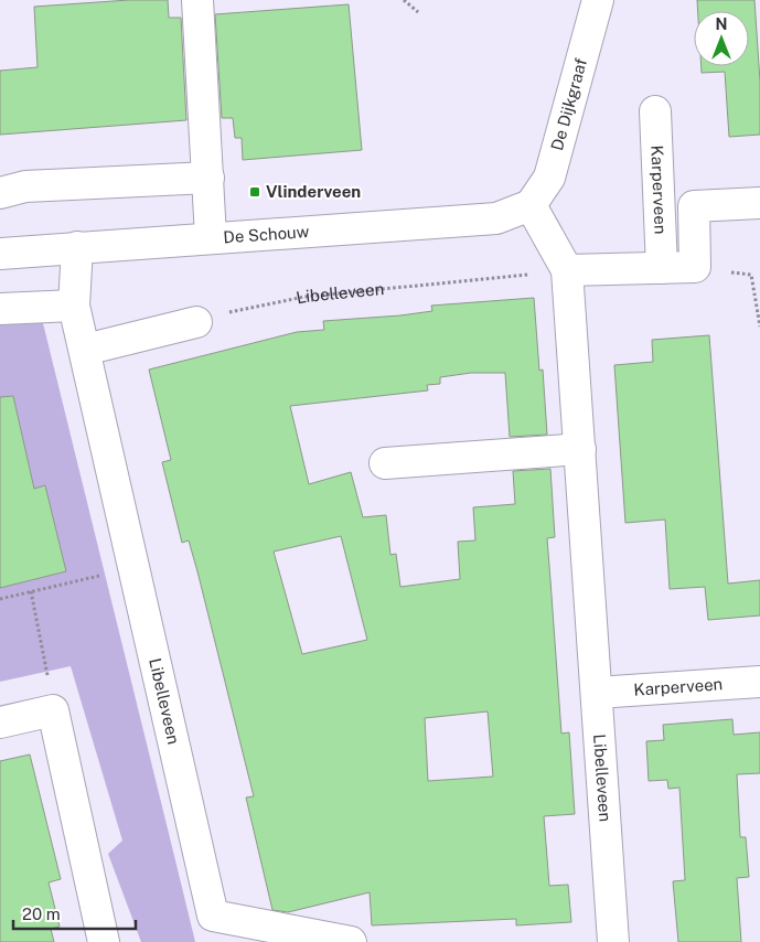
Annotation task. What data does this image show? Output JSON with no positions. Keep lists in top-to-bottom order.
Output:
{
  "streets": {
    "street": [
      "De Dijkgraaf",
      "Karperveen",
      "De Schouw",
      "Libelleveen"
    ]
  },
  "crossings": [
    ["De Dijkgraaf", "De Schouw"],
    ["De Dijkgraaf", "Libelleveen"],
    ["Karperveen", "Libelleveen"],
    ["De Schouw", "Libelleveen"]
  ],
  "places": {
    "transit": ["Vlinderveen"]
  },
  "scale_bar": "20 m",
  "north": "top"
}
